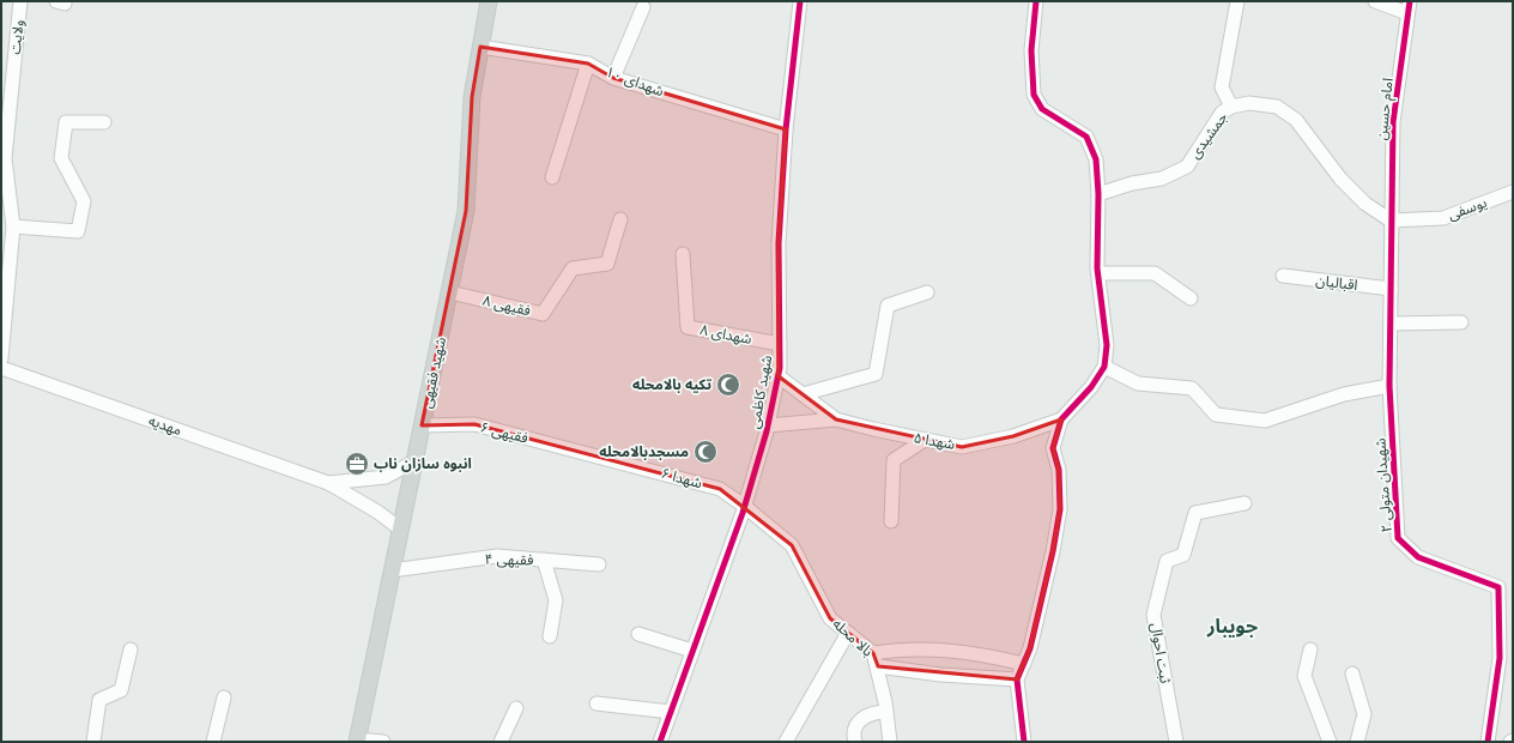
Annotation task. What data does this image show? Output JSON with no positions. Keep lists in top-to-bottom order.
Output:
{
  "streets": {
    "main road": ["شهید فقیهی"],
    "street": [
      "ولایت",
      "شهدای ۱۰",
      "امام حسین",
      "جمشیدی",
      "یوسفی",
      "اقبالیان",
      "فقیهی ۸",
      "شهدای ۸",
      "شهید کاظمی",
      "مهدیه",
      "فقیهی ۶",
      "شهدا ۵",
      "شهدا ۶",
      "شهیدان متولی ۲",
      "فقیهی ۴",
      "بالا محله",
      "ثبت احوال"
    ]
  },
  "crossings": [
    ["شهدای ۱۰", "شهید فقیهی"],
    ["شهدای ۱۰", "شهید کاظمی"],
    ["امام حسین", "جمشیدی"],
    ["امام حسین", "یوسفی"],
    ["امام حسین", "شهیدان متولی ۲"],
    ["جمشیدی", "یوسفی"],
    ["جمشیدی", "شهیدان متولی ۲"],
    ["یوسفی", "شهیدان متولی ۲"],
    ["اقبالیان", "شهیدان متولی ۲"],
    ["فقیهی ۸", "شهید فقیهی"],
    ["شهدای ۸", "شهید کاظمی"],
    ["شهید فقیهی", "فقیهی ۶"],
    ["شهید فقیهی", "فقیهی ۴"],
    ["شهید کاظمی", "شهدا ۵"],
    ["شهید کاظمی", "شهدا ۶"],
    ["شهید کاظمی", "بالا محله"],
    ["فقیهی ۶", "شهدا ۶"],
    ["شهدا ۶", "بالا محله"]
  ],
  "districts": ["جویبار"],
  "places": {
    "mosque": ["تکیه بالامحله", "مسجدبالامحله"],
    "office": ["انبوه سازان ناب"]
  }
}
